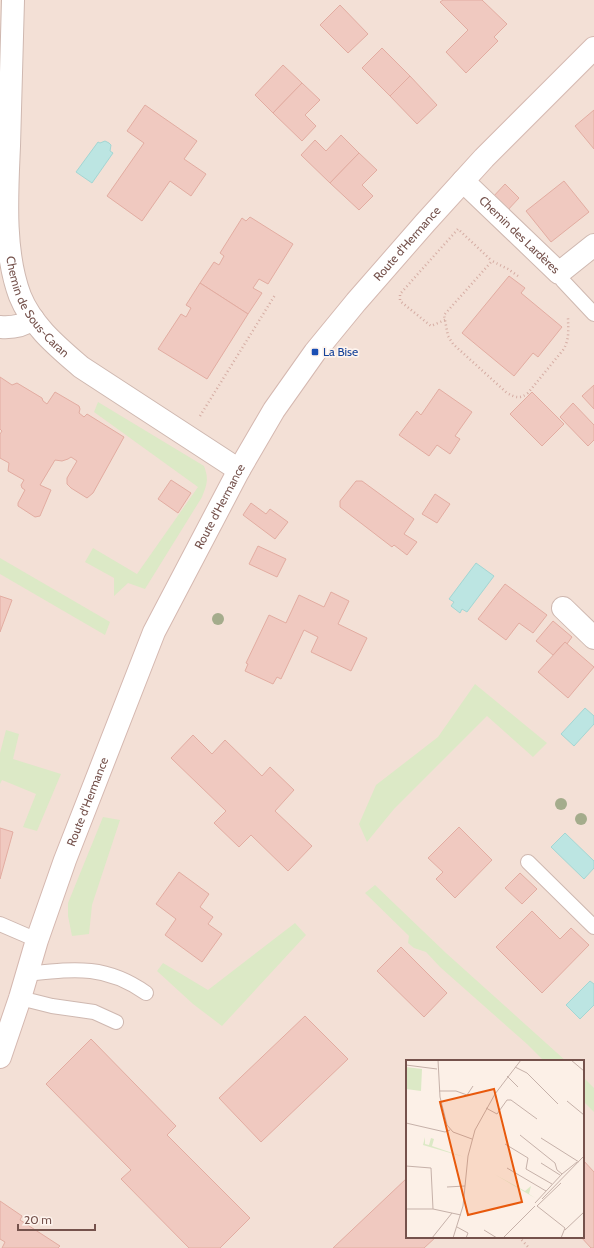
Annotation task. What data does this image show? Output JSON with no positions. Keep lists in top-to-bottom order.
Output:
{
  "streets": {
    "main road": ["Chemin des Lardères", "Route d'Hermance", "Chemin de Sous-Caran"]
  },
  "crossings": [
    ["Chemin des Lardères", "Route d'Hermance"],
    ["Route d'Hermance", "Chemin de Sous-Caran"]
  ],
  "places": {
    "transit": ["La Bise"]
  },
  "scale_bar": "20 m"
}
